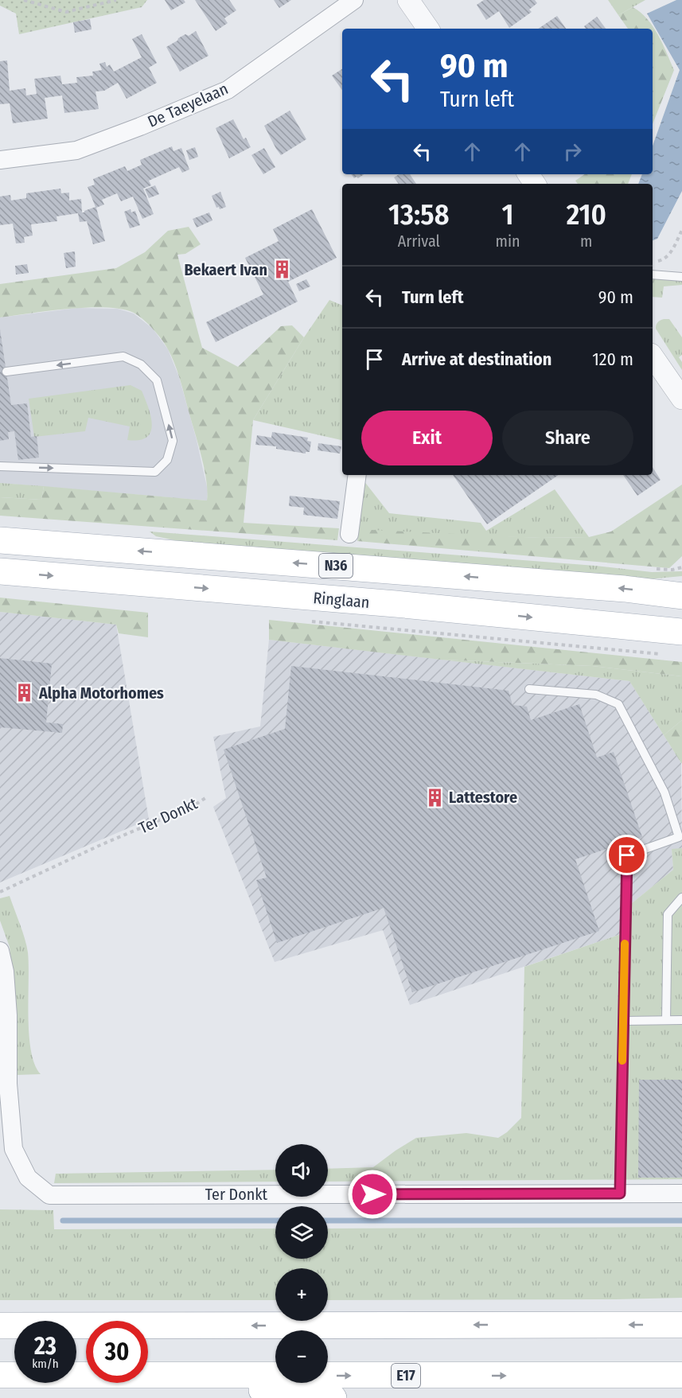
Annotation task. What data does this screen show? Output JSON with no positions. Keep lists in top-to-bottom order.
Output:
{
  "streets": {
    "main road": ["N36", "Ringlaan", "E17"],
    "street": ["De Taeyelaan", "Ter Donkt"]
  },
  "places": {
    "building": ["Bekaert Ivan", "Alpha Motorhomes", "Lattestore"]
  },
  "page": {
    "turn": ["90 m", "Turn left"],
    "eta": [
      "13:58",
      "Arrival",
      "1",
      "min",
      "210",
      "m"
    ],
    "list": [
      {
        "name": "Turn left",
        "value": "90 m"
      },
      {
        "name": "Arrive at destination",
        "value": "120 m"
      }
    ],
    "buttons": ["Exit", "Share"],
    "map_buttons": ["+", "−"],
    "speed": "23 km/h",
    "limit": "30"
  }
}
